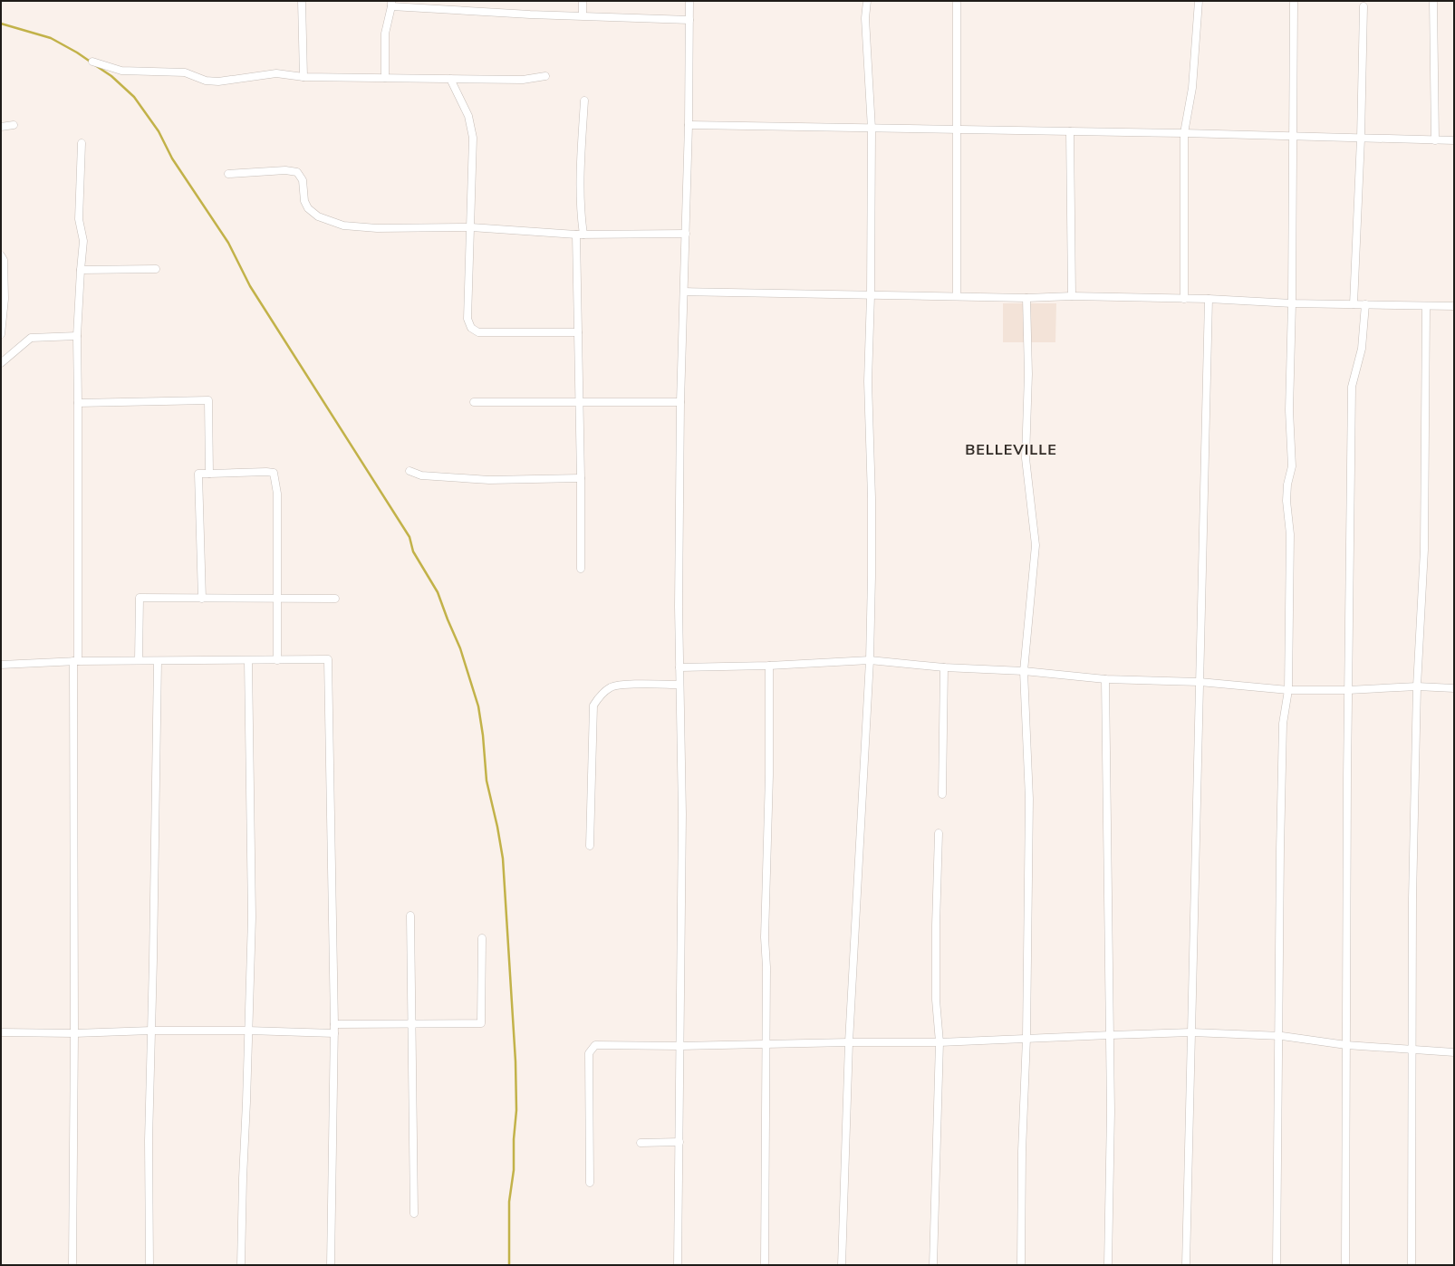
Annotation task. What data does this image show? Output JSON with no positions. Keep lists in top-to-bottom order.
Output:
{
  "districts": ["BELLEVILLE"]
}
